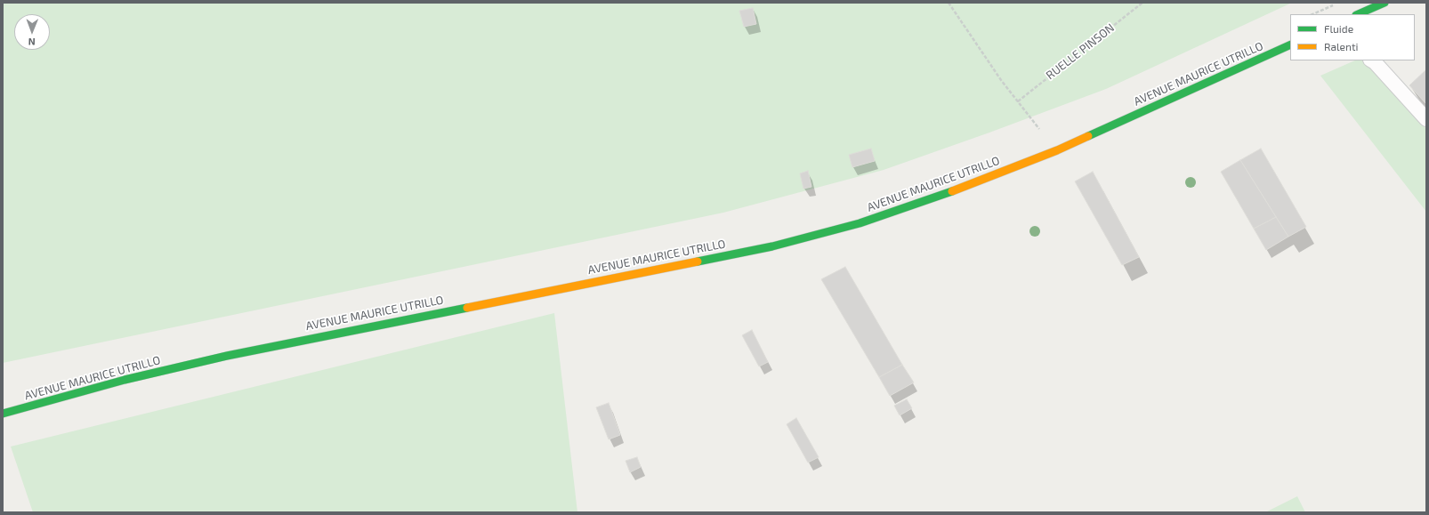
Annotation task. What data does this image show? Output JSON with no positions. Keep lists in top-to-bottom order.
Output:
{
  "streets": {
    "main road": ["AVENUE MAURICE UTRILLO"],
    "path": ["RUELLE PINSON"]
  },
  "legend": ["Fluide", "Ralenti"],
  "north": "bottom"
}
